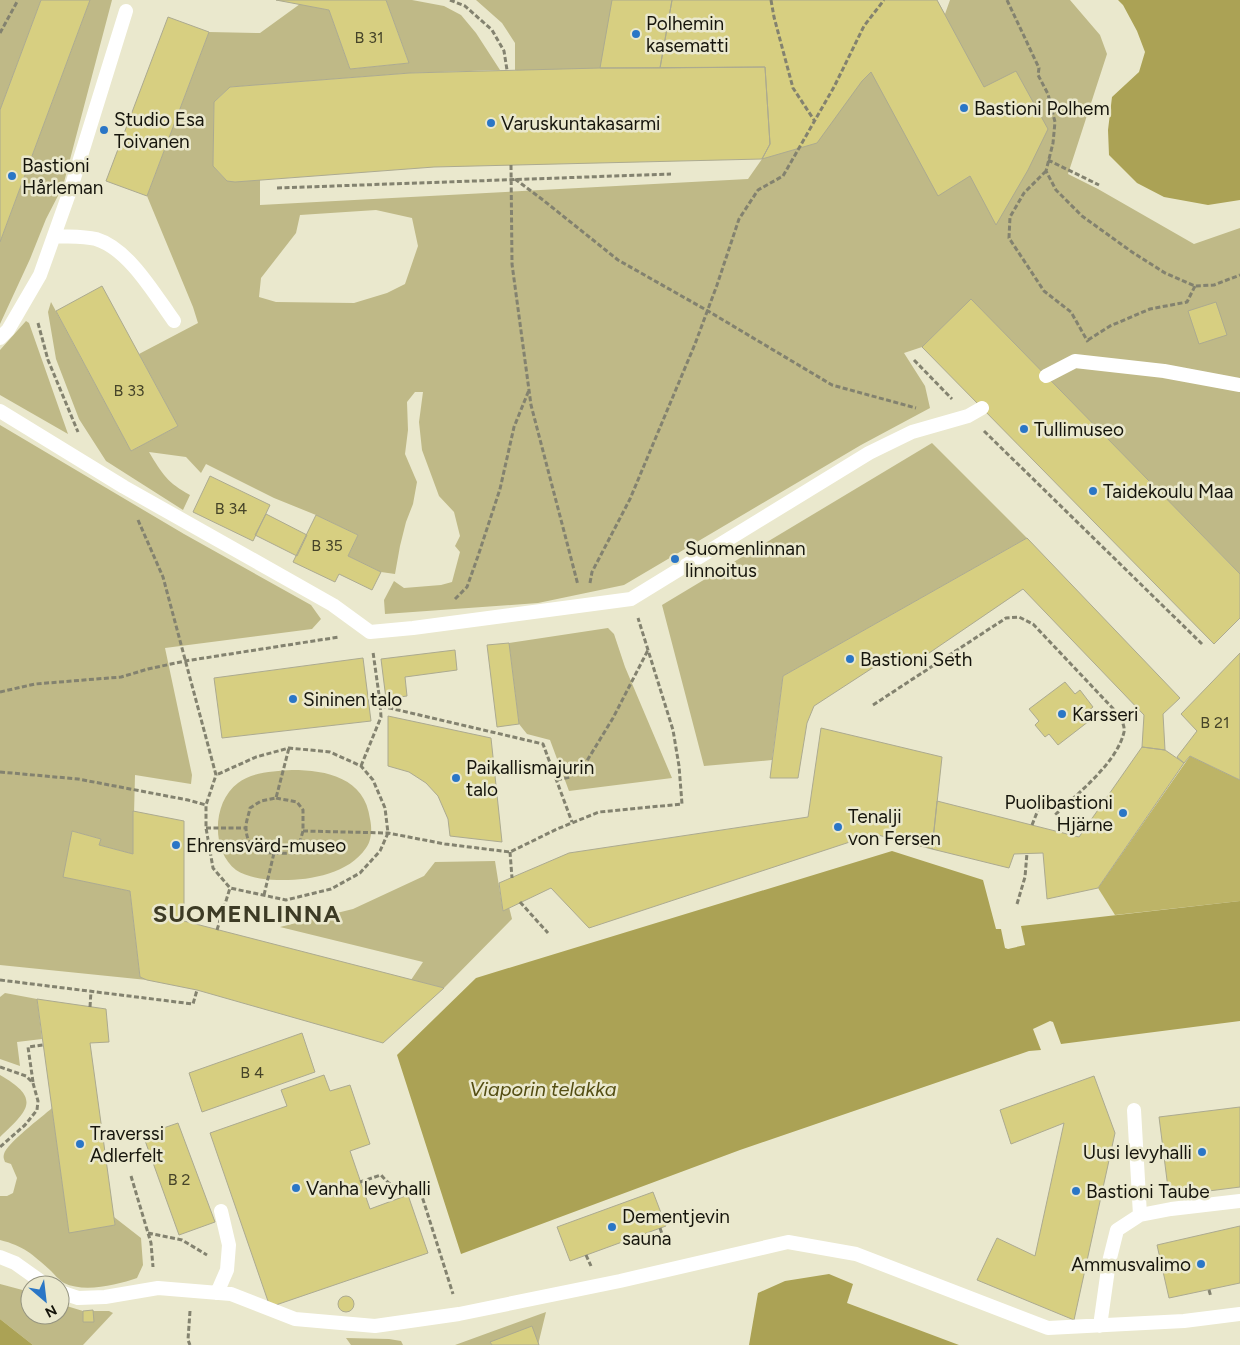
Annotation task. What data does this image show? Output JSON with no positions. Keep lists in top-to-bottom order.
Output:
{
  "districts": ["SUOMENLINNA"],
  "water": ["Viaporin telakka"],
  "places": [
    "Polhemin kasematti",
    "Bastioni Polhem",
    "Varuskuntakasarmi",
    "Studio Esa Toivanen",
    "Bastioni Hårleman",
    "Tullimuseo",
    "Taidekoulu Maa",
    "Suomenlinnan linnoitus",
    "Bastioni Seth",
    "Sininen talo",
    "Karsseri",
    "Paikallismajurin talo",
    "Puolibastioni Hjärne",
    "Tenalji von Fersen",
    "Ehrensvärd-museo",
    "Traverssi Adlerfelt",
    "Uusi levyhalli",
    "Vanha levyhalli",
    "Bastioni Taube",
    "Dementjevin sauna",
    "Ammusvalimo"
  ],
  "house_numbers": [
    "B 31",
    "B 33",
    "B 34",
    "B 35",
    "B 21",
    "B 4",
    "B 2"
  ],
  "north": "bottom right"
}
